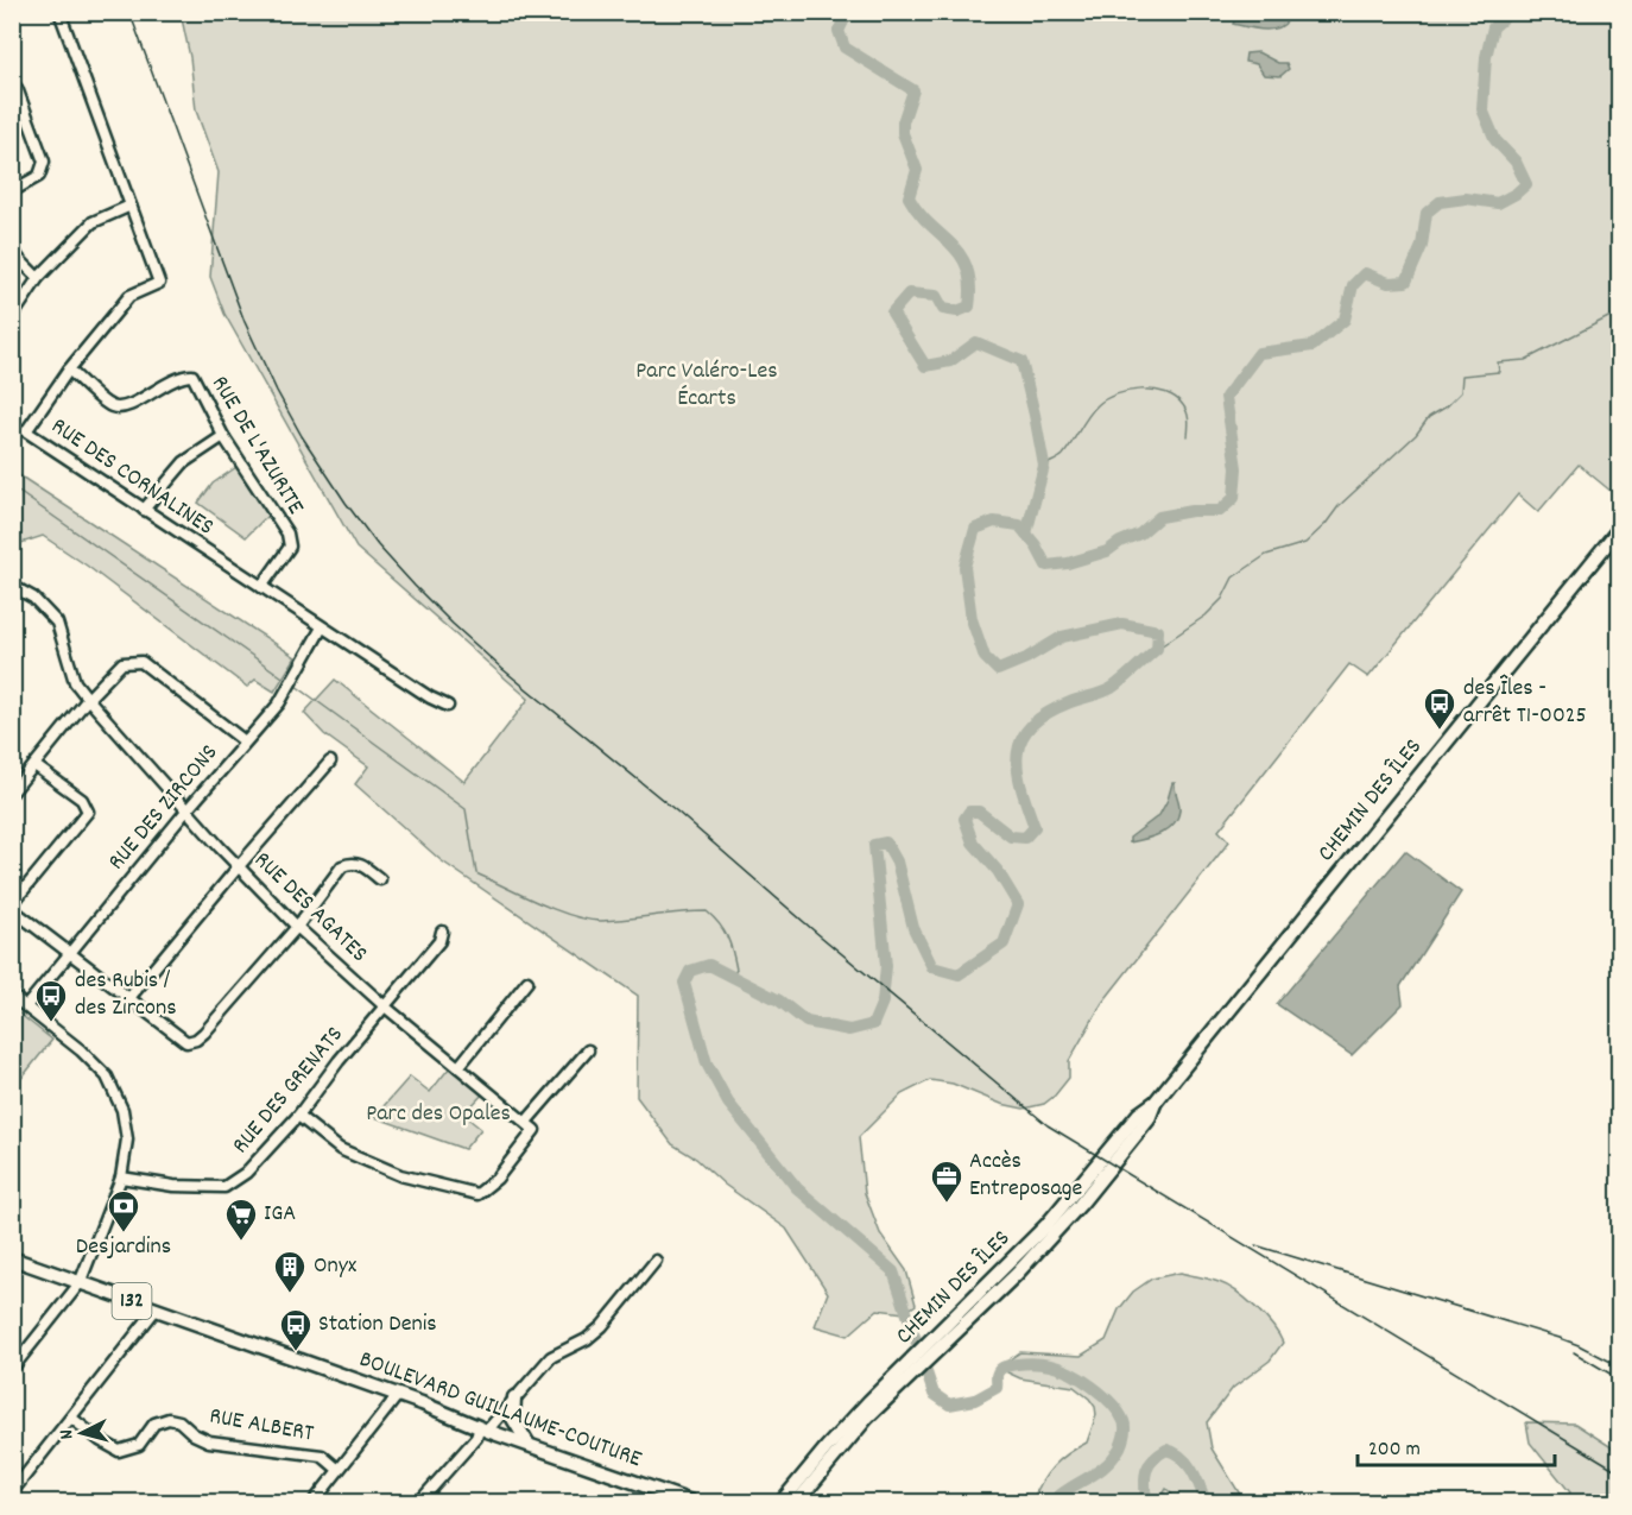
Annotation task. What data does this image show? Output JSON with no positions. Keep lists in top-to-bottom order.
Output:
{
  "streets": {
    "main road": ["CHEMIN DES ÎLES", "132", "BOULEVARD GUILLAUME-COUTURE"],
    "street": [
      "RUE DE L'AZURITE",
      "RUE DES CORNALINES",
      "RUE DES ZIRCONS",
      "RUE DES AGATES",
      "RUE DES GRENATS",
      "RUE ALBERT"
    ]
  },
  "crossings": [
    ["RUE DE L'AZURITE", "RUE DES CORNALINES"],
    ["RUE DES CORNALINES", "RUE DES ZIRCONS"],
    ["RUE DES ZIRCONS", "RUE DES AGATES"],
    ["RUE DES AGATES", "RUE DES GRENATS"]
  ],
  "parks": ["Parc Valéro-Les Écarts", "Parc des Opales"],
  "places": {
    "bus stop": ["des Îles - arrêt T1-0025", "des Rubis / des Zircons", "Station Denis"],
    "office": ["Accès Entreposage"],
    "bank": ["Desjardins"],
    "supermarket": ["IGA"],
    "building": ["Onyx"]
  },
  "scale_bar": "200 m",
  "north": "left"
}
